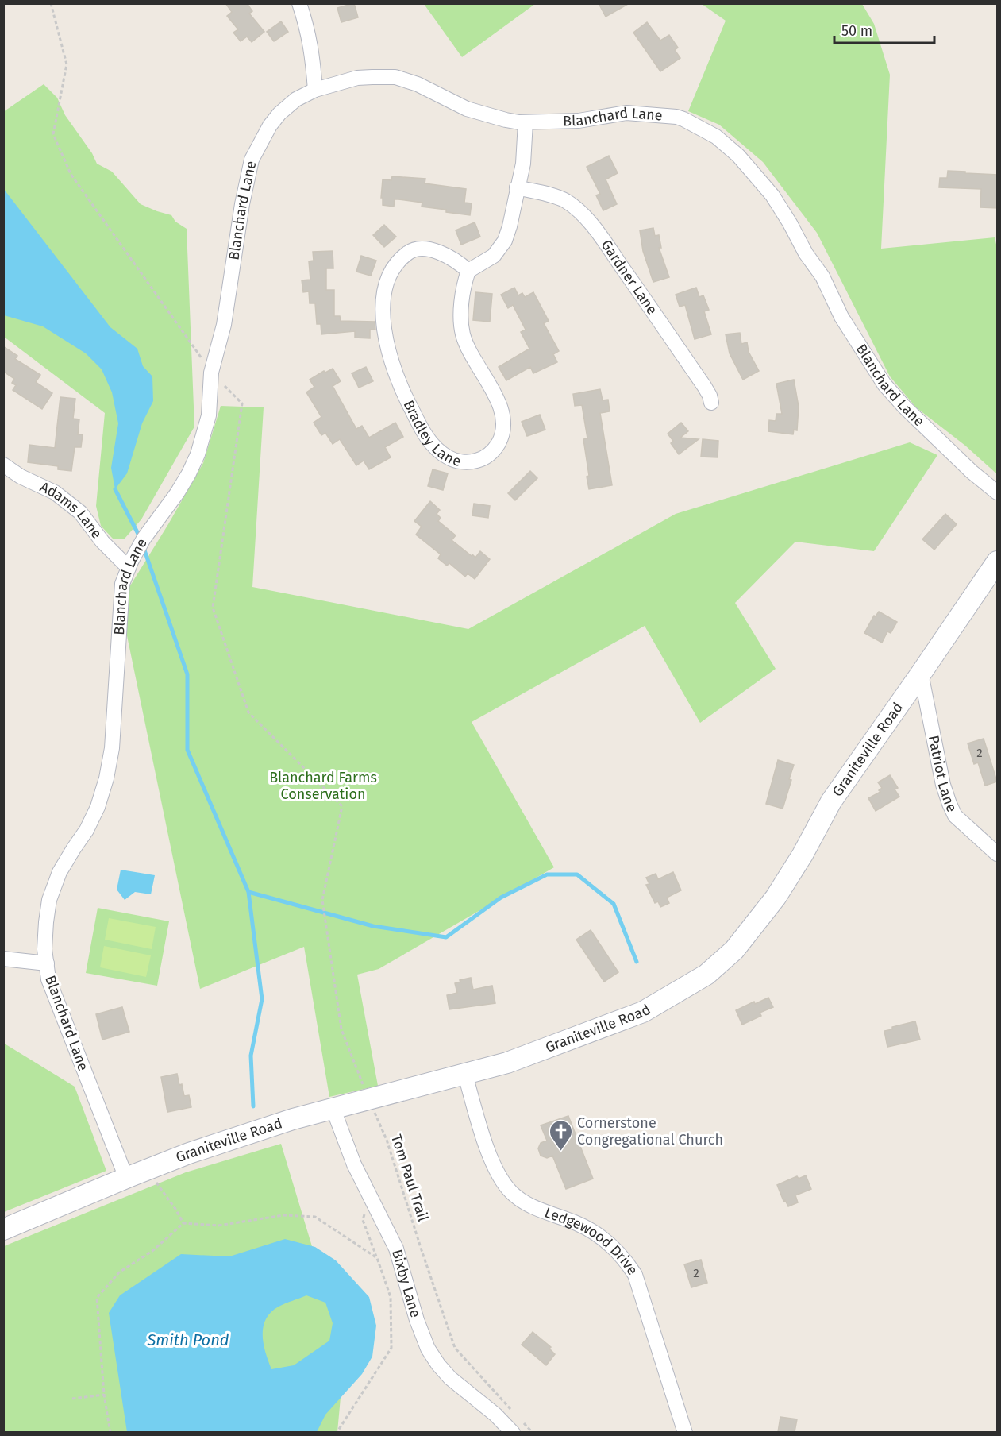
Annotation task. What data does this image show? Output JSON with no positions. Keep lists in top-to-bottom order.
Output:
{
  "streets": {
    "main road": ["Graniteville Road"],
    "street": [
      "Blanchard Lane",
      "Gardner Lane",
      "Bradley Lane",
      "Adams Lane",
      "Patriot Lane",
      "Ledgewood Drive",
      "Bixby Lane"
    ],
    "path": ["Tom Paul Trail"]
  },
  "crossings": [
    ["Blanchard Lane", "Adams Lane"],
    ["Blanchard Lane", "Graniteville Road"],
    ["Graniteville Road", "Patriot Lane"],
    ["Graniteville Road", "Tom Paul Trail"],
    ["Graniteville Road", "Ledgewood Drive"],
    ["Graniteville Road", "Bixby Lane"]
  ],
  "water": ["Smith Pond"],
  "parks": ["Blanchard Farms Conservation"],
  "places": {
    "church": ["Cornerstone Congregational Church"]
  },
  "house_numbers": ["2", "2"],
  "scale_bar": "50 m"
}
